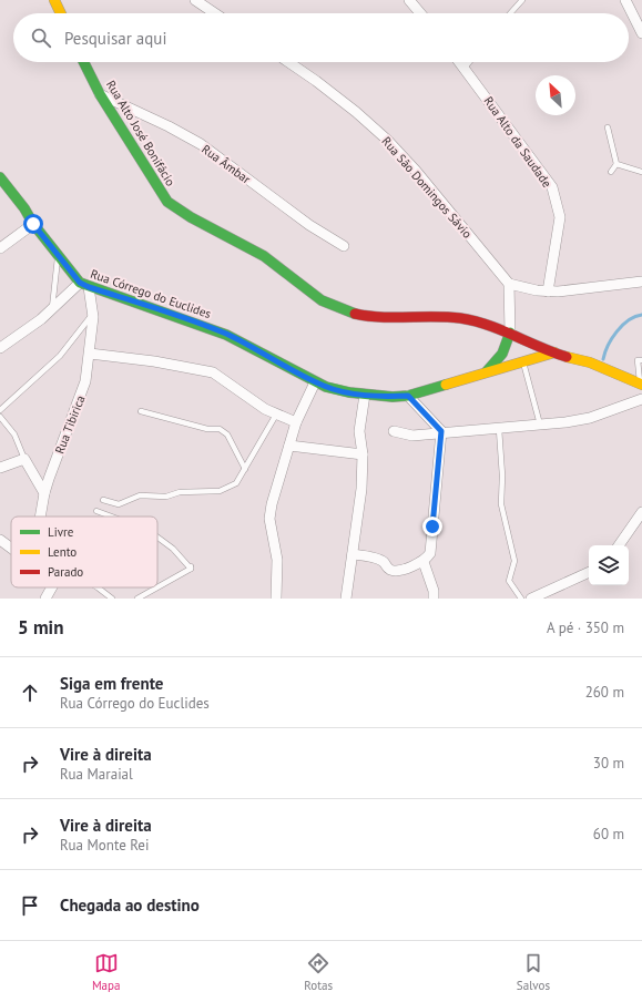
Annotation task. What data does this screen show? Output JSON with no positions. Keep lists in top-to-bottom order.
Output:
{
  "streets": {
    "main road": ["Rua Alto José Bonifácio", "Rua Córrego do Euclides"],
    "street": [
      "Rua Alto da Saudade",
      "Rua Âmbar",
      "Rua São Domingos Sávio",
      "Rua Tibirica"
    ]
  },
  "crossings": [
    ["Rua Alto José Bonifácio", "Rua Âmbar"],
    ["Rua Alto José Bonifácio", "Rua Córrego do Euclides"],
    ["Rua Córrego do Euclides", "Rua Tibirica"]
  ],
  "legend": ["Livre", "Lento", "Parado"],
  "north": "top left",
  "page": {
    "search": "Pesquisar aqui",
    "heading": ["5 min", "A pé · 350 m"],
    "list": [
      ["Siga em frente", "Rua Córrego do Euclides", "260 m"],
      ["Vire à direita", "Rua Maraial", "30 m"],
      ["Vire à direita", "Rua Monte Rei", "60 m"],
      "Chegada ao destino"
    ],
    "nav": ["Mapa", "Rotas", "Salvos"]
  }
}
